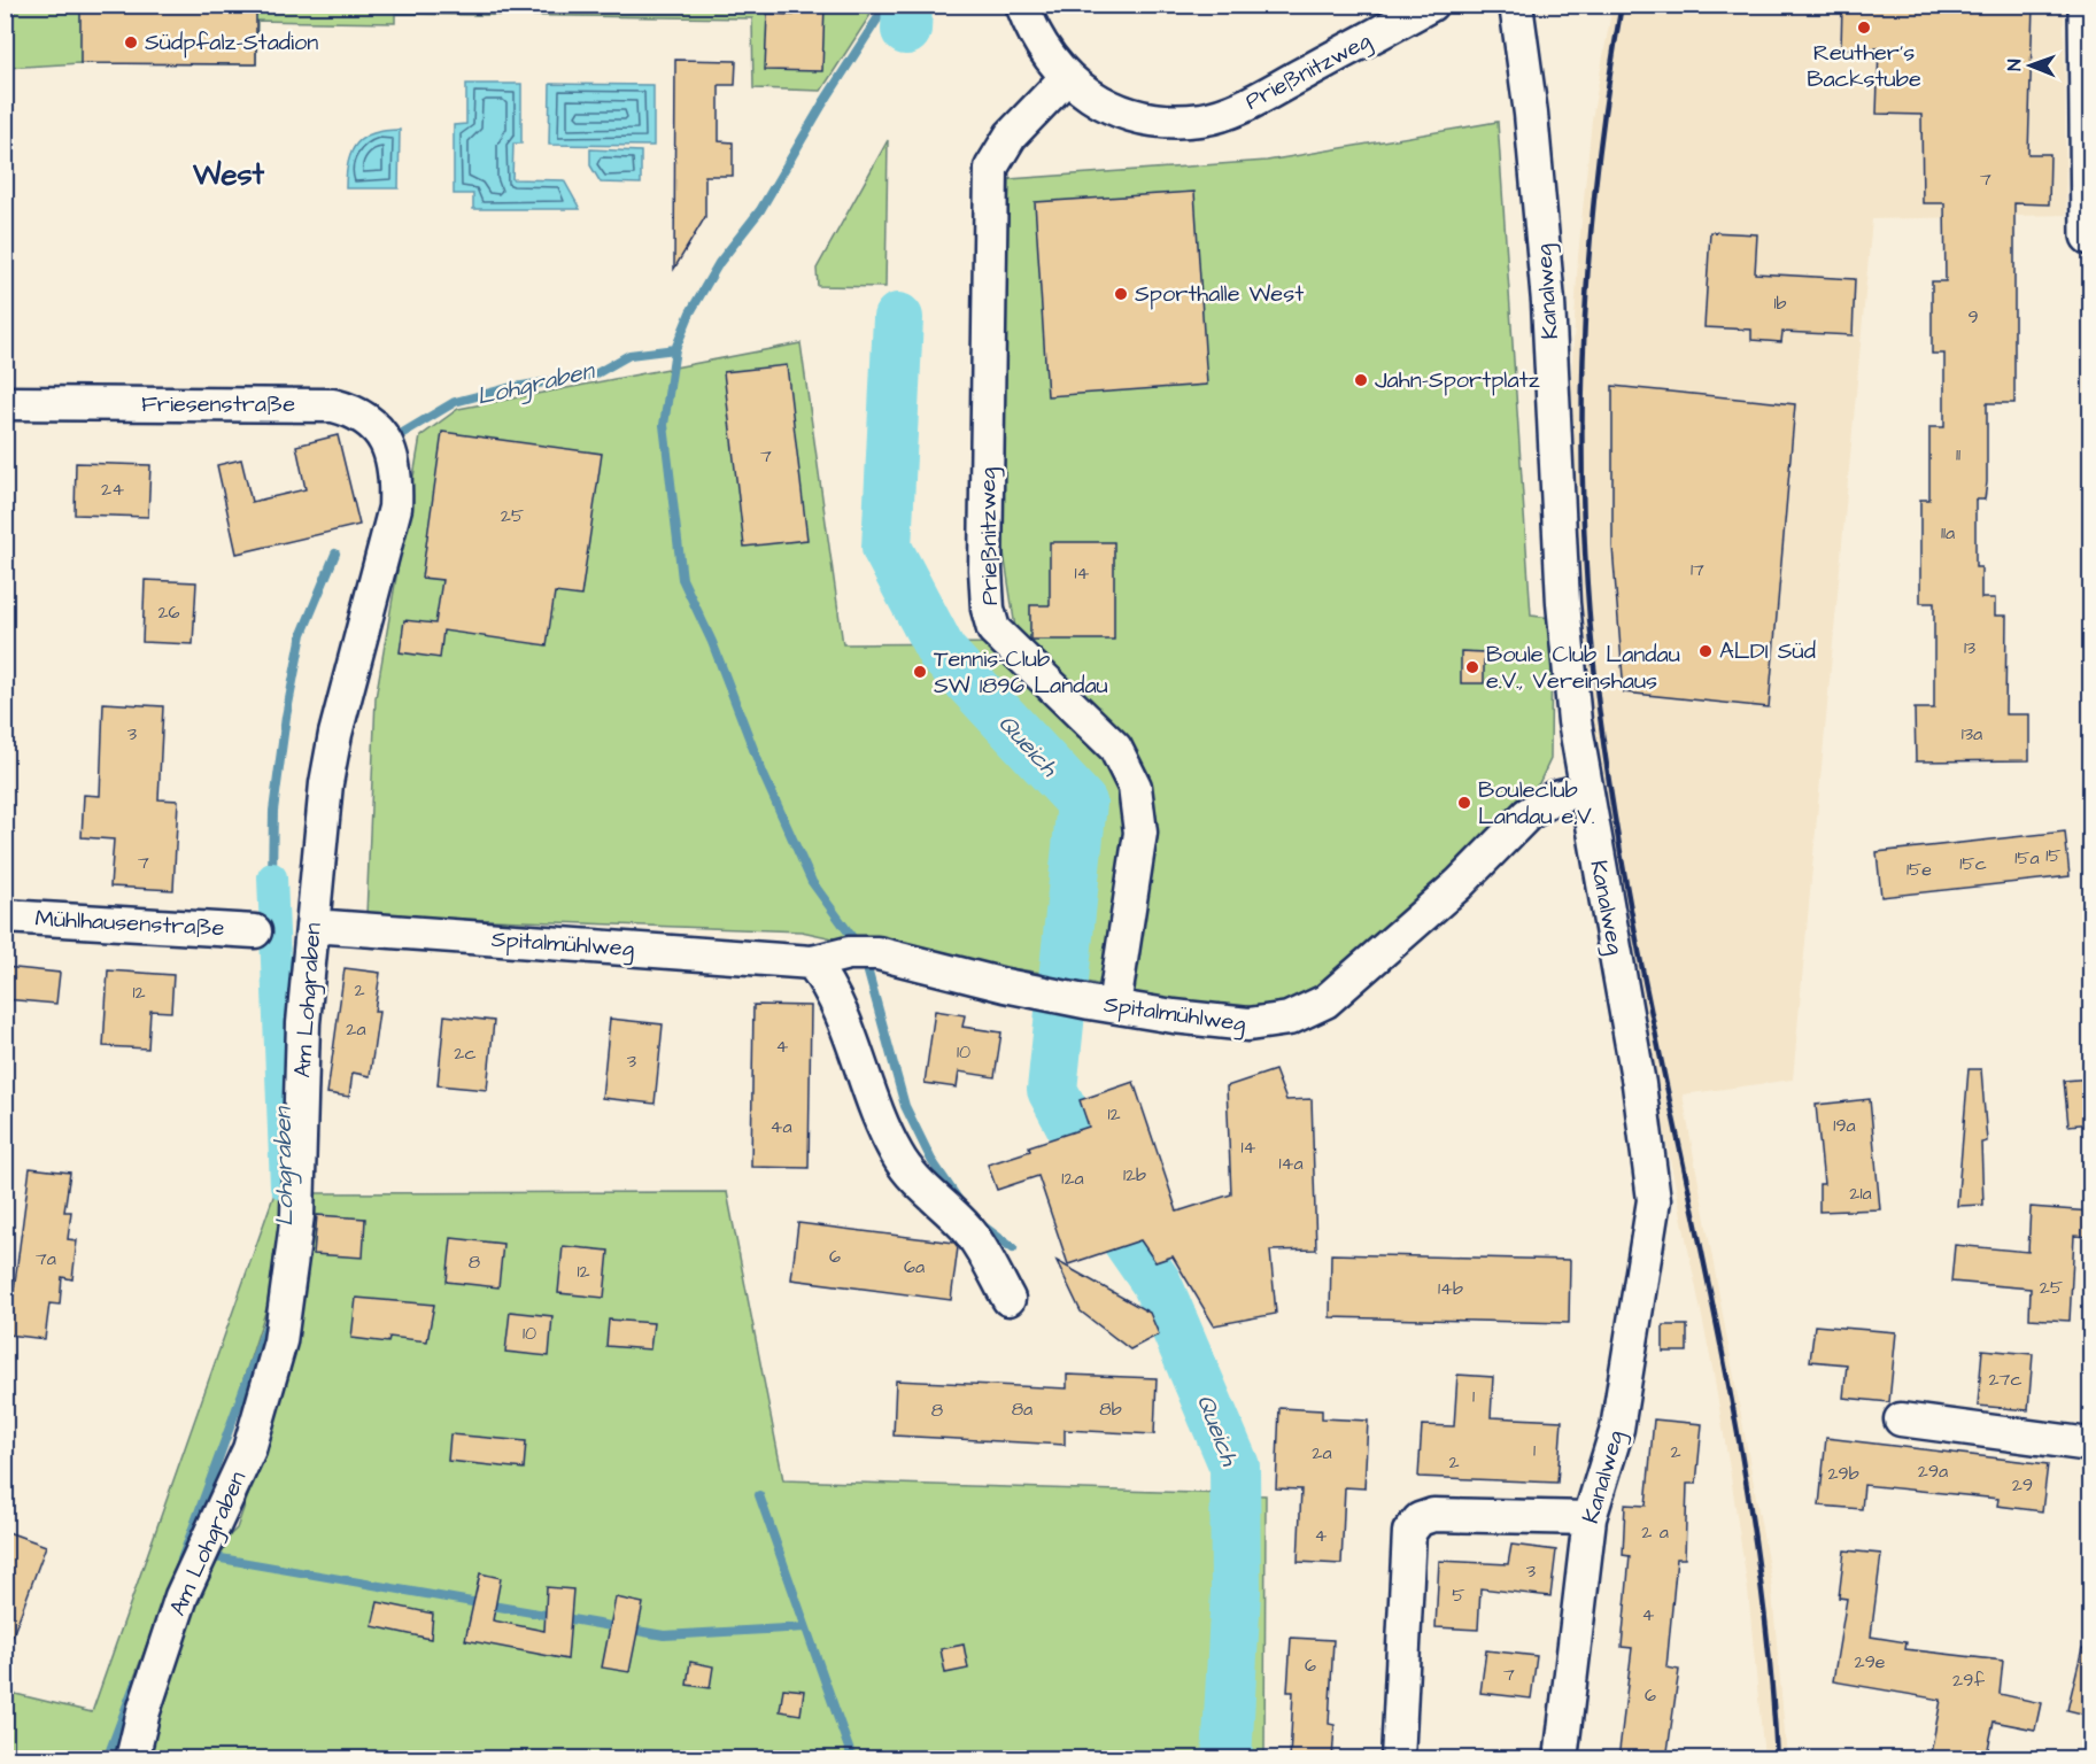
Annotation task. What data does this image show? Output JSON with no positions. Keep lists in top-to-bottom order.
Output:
{
  "streets": {
    "street": [
      "Prießnitzweg",
      "Kanalweg",
      "Friesenstraße",
      "Mühlhausenstraße",
      "Spitalmühlweg",
      "Am Lohgraben"
    ]
  },
  "crossings": [
    ["Prießnitzweg", "Spitalmühlweg"],
    ["Kanalweg", "Spitalmühlweg"],
    ["Friesenstraße", "Am Lohgraben"],
    ["Spitalmühlweg", "Am Lohgraben"]
  ],
  "districts": ["West"],
  "water": ["Lohgraben", "Queich"],
  "places": [
    "Reuther's Backstube",
    "Südpfalz-Stadion",
    "Sporthalle West",
    "Jahn-Sportplatz",
    "ALDI Süd",
    "Boule Club Landau e.V., Vereinshaus",
    "Tennis-Club SW 1896 Landau",
    "Bouleclub Landau e.V."
  ],
  "house_numbers": [
    "7",
    "1b",
    "9",
    "11",
    "7",
    "24",
    "25",
    "11a",
    "17",
    "14",
    "26",
    "13",
    "3",
    "13a",
    "15",
    "15a",
    "7",
    "15c",
    "15e",
    "2",
    "12",
    "2a",
    "4",
    "10",
    "2c",
    "3",
    "12",
    "19a",
    "4a",
    "14",
    "14a",
    "12b",
    "12a",
    "21a",
    "6",
    "7a",
    "8",
    "6a",
    "12",
    "25",
    "14b",
    "10",
    "27c",
    "1",
    "8a",
    "8b",
    "8",
    "1",
    "2",
    "2a",
    "2",
    "29a",
    "29b",
    "29",
    "2 a",
    "4",
    "3",
    "5",
    "4",
    "29e",
    "6",
    "7",
    "29f",
    "6"
  ],
  "north": "left"
}
